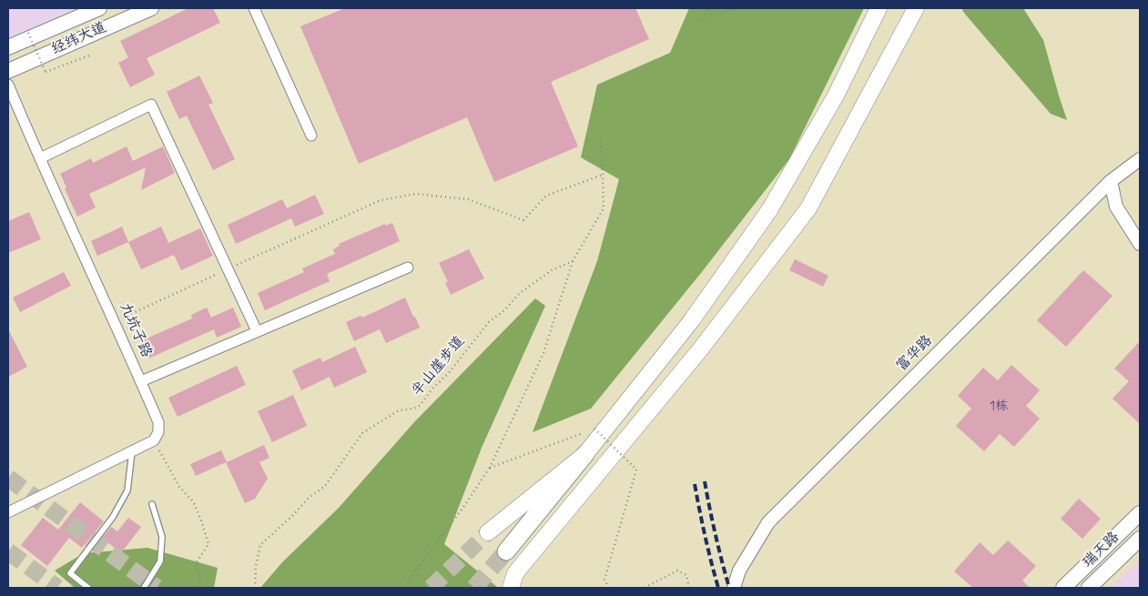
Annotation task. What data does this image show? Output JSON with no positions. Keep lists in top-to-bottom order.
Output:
{
  "streets": {
    "main road": ["经纬大道", "瑞天路"],
    "street": ["九坑子路", "富华路"],
    "path": ["半山崖步道"]
  },
  "house_numbers": ["1栋"]
}
